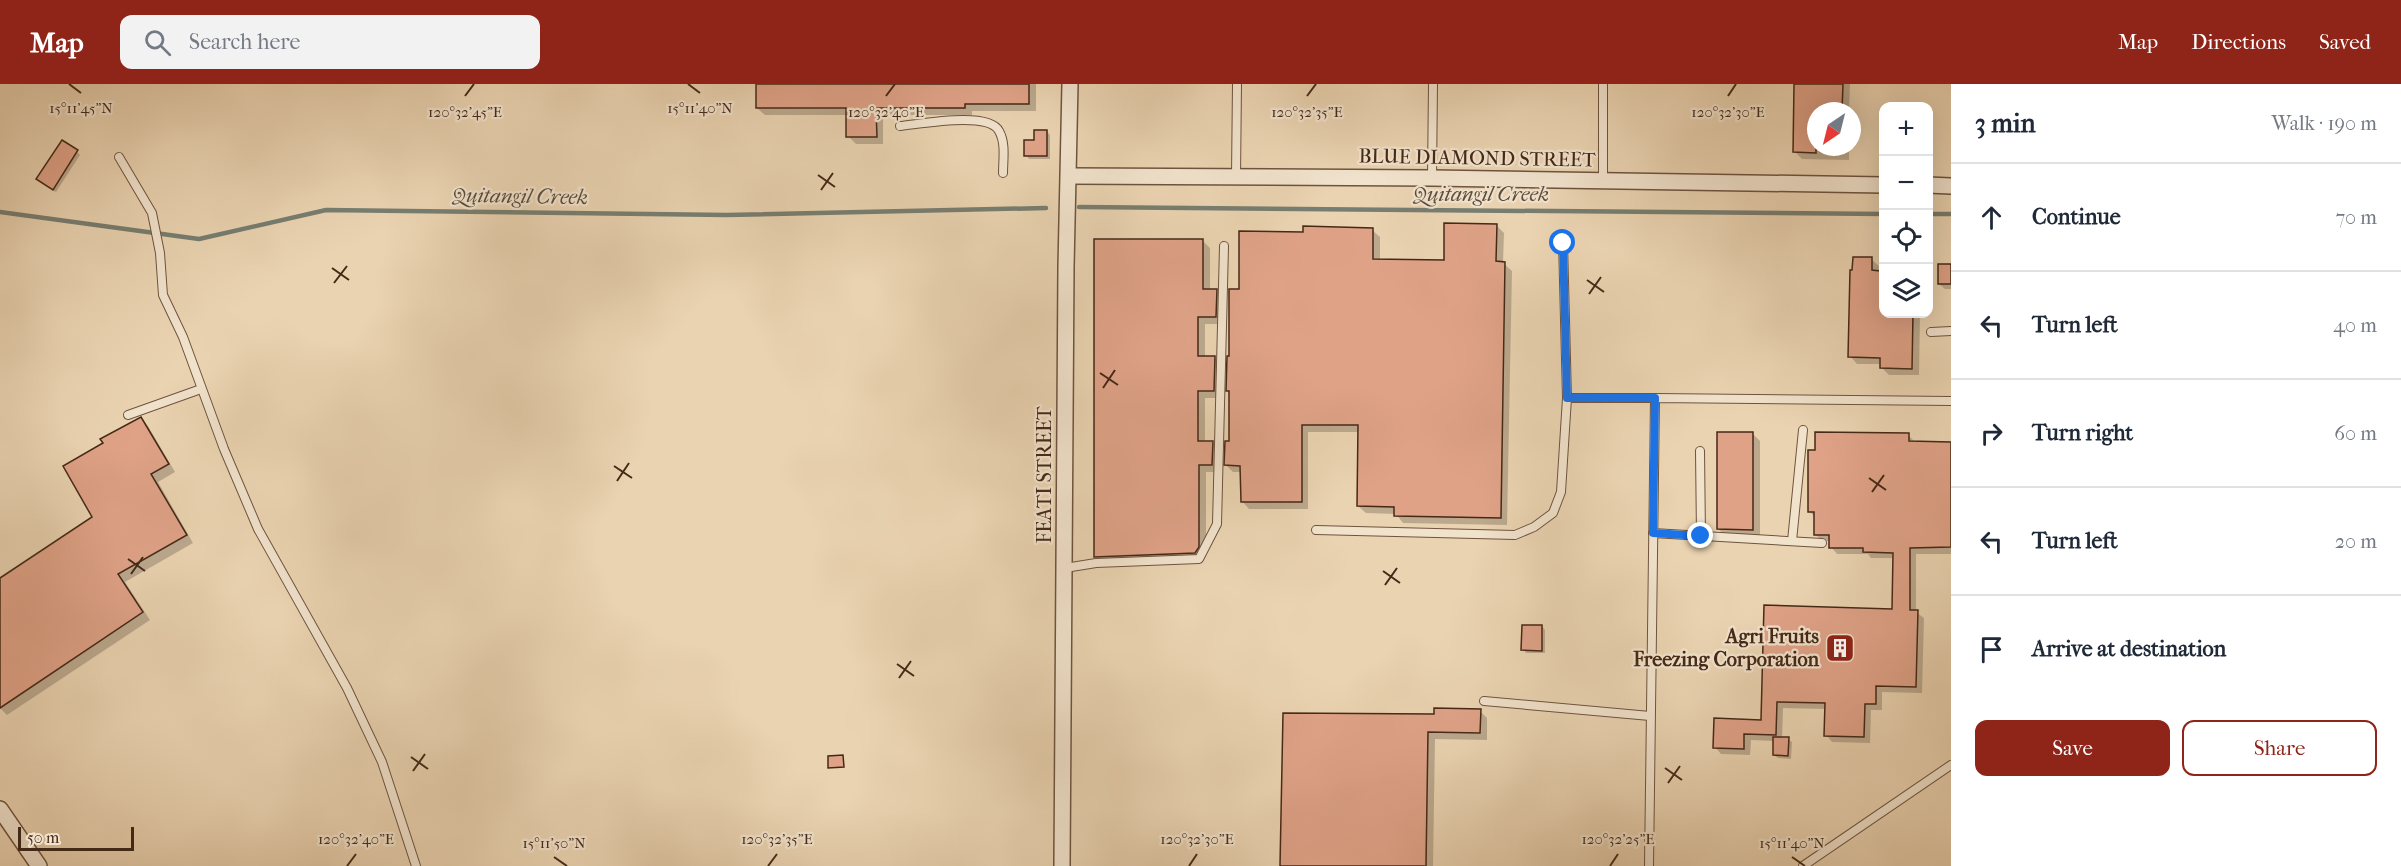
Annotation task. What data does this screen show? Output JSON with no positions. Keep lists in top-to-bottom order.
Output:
{
  "streets": {
    "street": ["BLUE DIAMOND STREET", "FEATI STREET"]
  },
  "crossings": [
    ["BLUE DIAMOND STREET", "FEATI STREET"]
  ],
  "water": ["Quitangil Creek"],
  "places": {
    "building": ["Agri Fruits Freezing Corporation"]
  },
  "scale_bar": "50 m",
  "north": "bottom left",
  "page": {
    "header": "Map",
    "search": "Search here",
    "nav": ["Map", "Directions", "Saved"],
    "heading": ["3 min", "Walk · 190 m"],
    "map_buttons": ["+", "−"],
    "list": [
      ["Continue", "70 m"],
      ["Turn left", "40 m"],
      ["Turn right", "60 m"],
      ["Turn left", "20 m"],
      "Arrive at destination"
    ],
    "buttons": ["Save", "Share"],
    "scale": "50 m"
  },
  "coordinates": [
    "15°11'45\"N",
    "15°11'40\"N",
    "120°32'45\"E",
    "120°32'40\"E",
    "120°32'35\"E",
    "120°32'30\"E",
    "120°32'25\"E",
    "15°11'50\"N"
  ]
}
